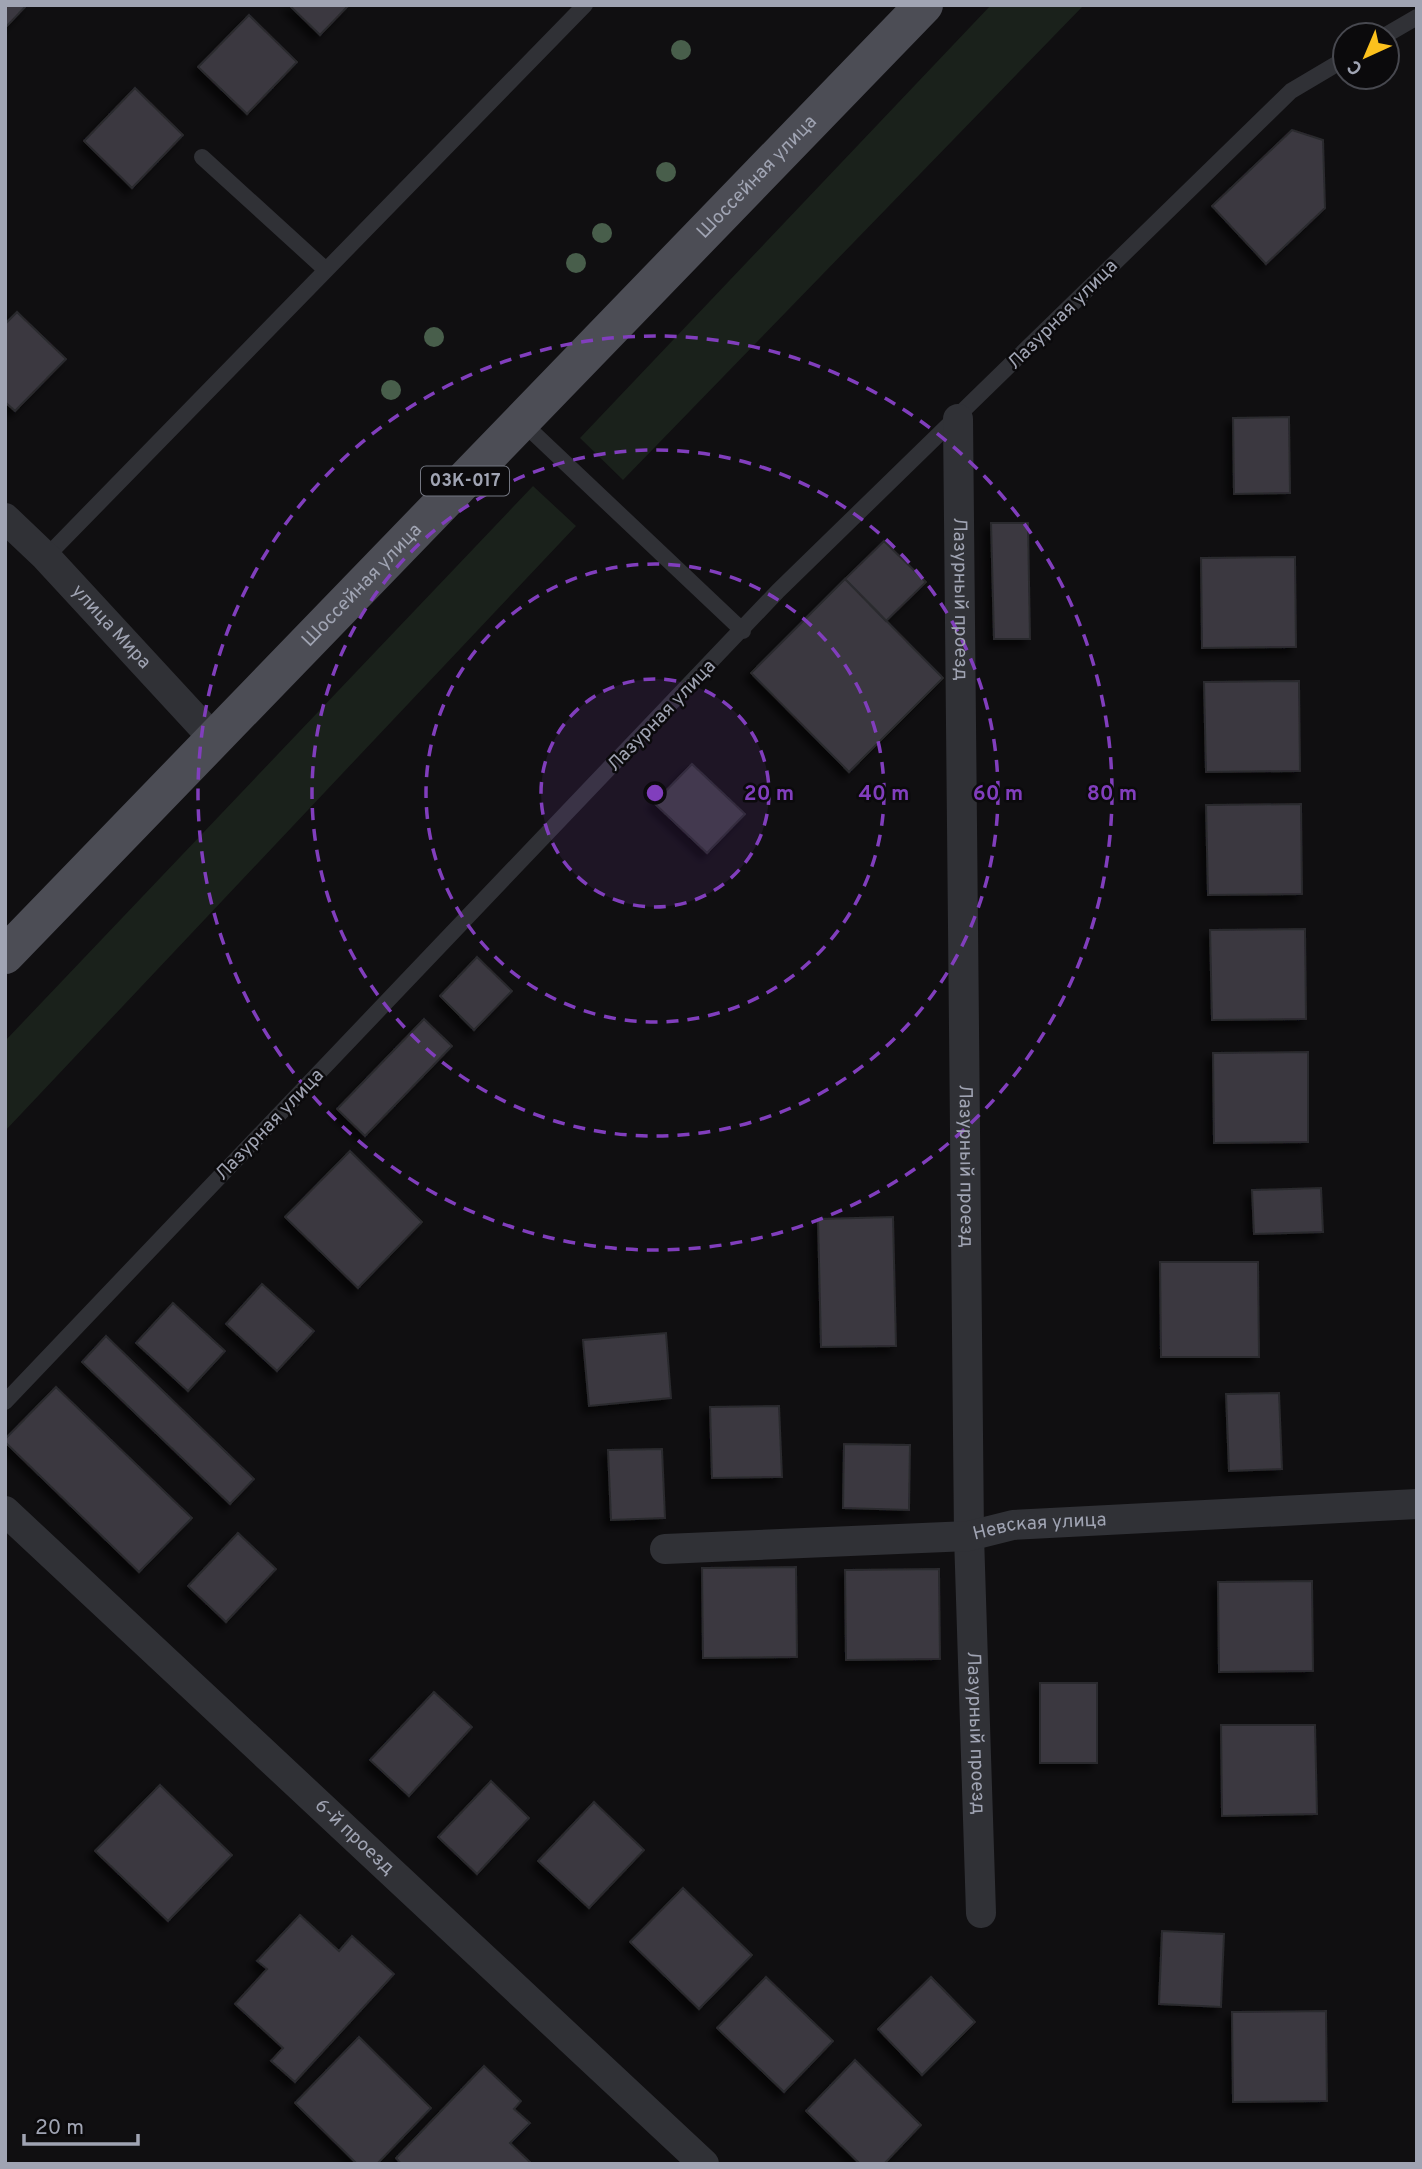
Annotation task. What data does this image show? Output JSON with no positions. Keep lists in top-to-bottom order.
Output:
{
  "streets": {
    "main road": ["Шоссейная улица", "03К-017"],
    "street": [
      "Лазурный проезд",
      "улица Мира",
      "Невская улица",
      "6-й проезд"
    ],
    "lane": ["Лазурная улица"]
  },
  "crossings": [
    ["Шоссейная улица", "улица Мира"],
    ["Лазурная улица", "Лазурный проезд"],
    ["Лазурный проезд", "Невская улица"]
  ],
  "scale_bar": "20 m",
  "north": "bottom left",
  "rings": [
    "20 m",
    "40 m",
    "60 m",
    "80 m"
  ]
}
